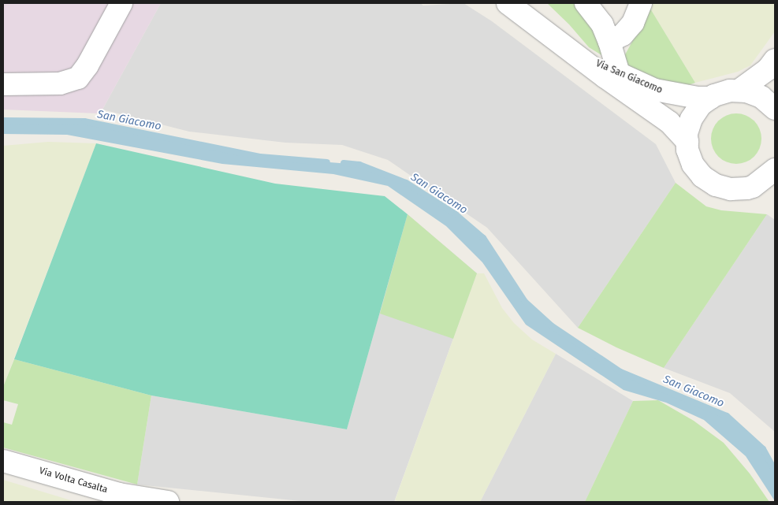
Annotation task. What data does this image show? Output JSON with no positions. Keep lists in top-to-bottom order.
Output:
{
  "streets": {
    "street": ["Via San Giacomo", "Via Volta Casalta"]
  },
  "water": ["San Giacomo"]
}
